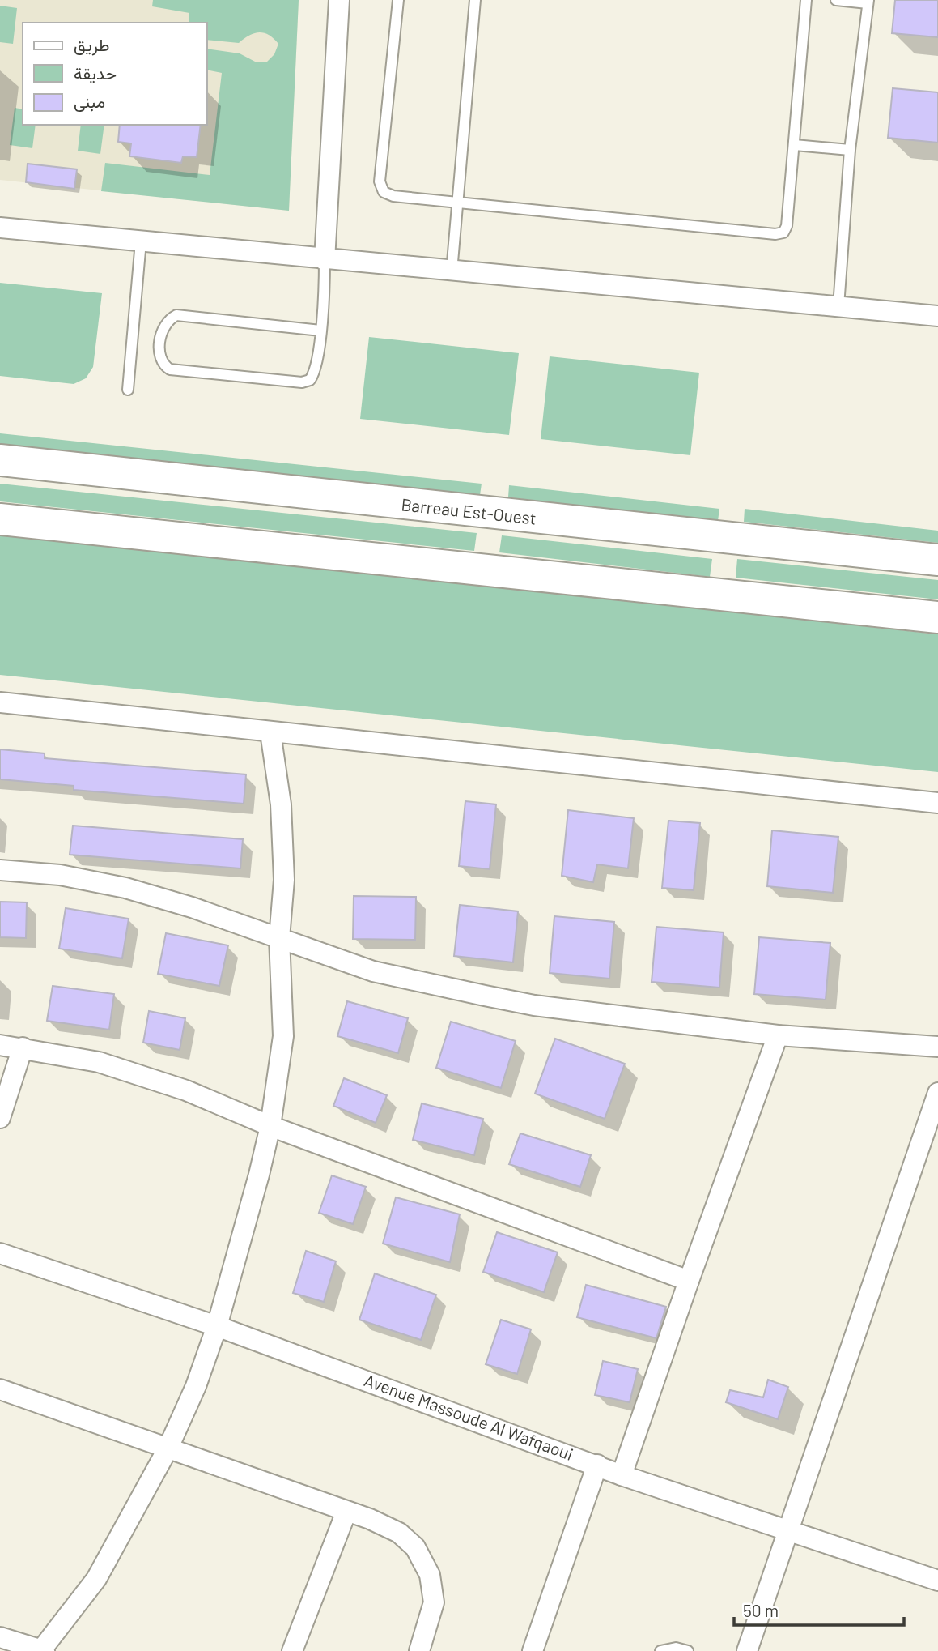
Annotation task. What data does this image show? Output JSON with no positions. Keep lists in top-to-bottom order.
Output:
{
  "streets": {
    "main road": ["Barreau Est-Ouest"],
    "street": ["Avenue Massoude Al Wafqaoui"]
  },
  "legend": ["طريق", "حديقة", "مبنى"],
  "scale_bar": "50 m"
}
